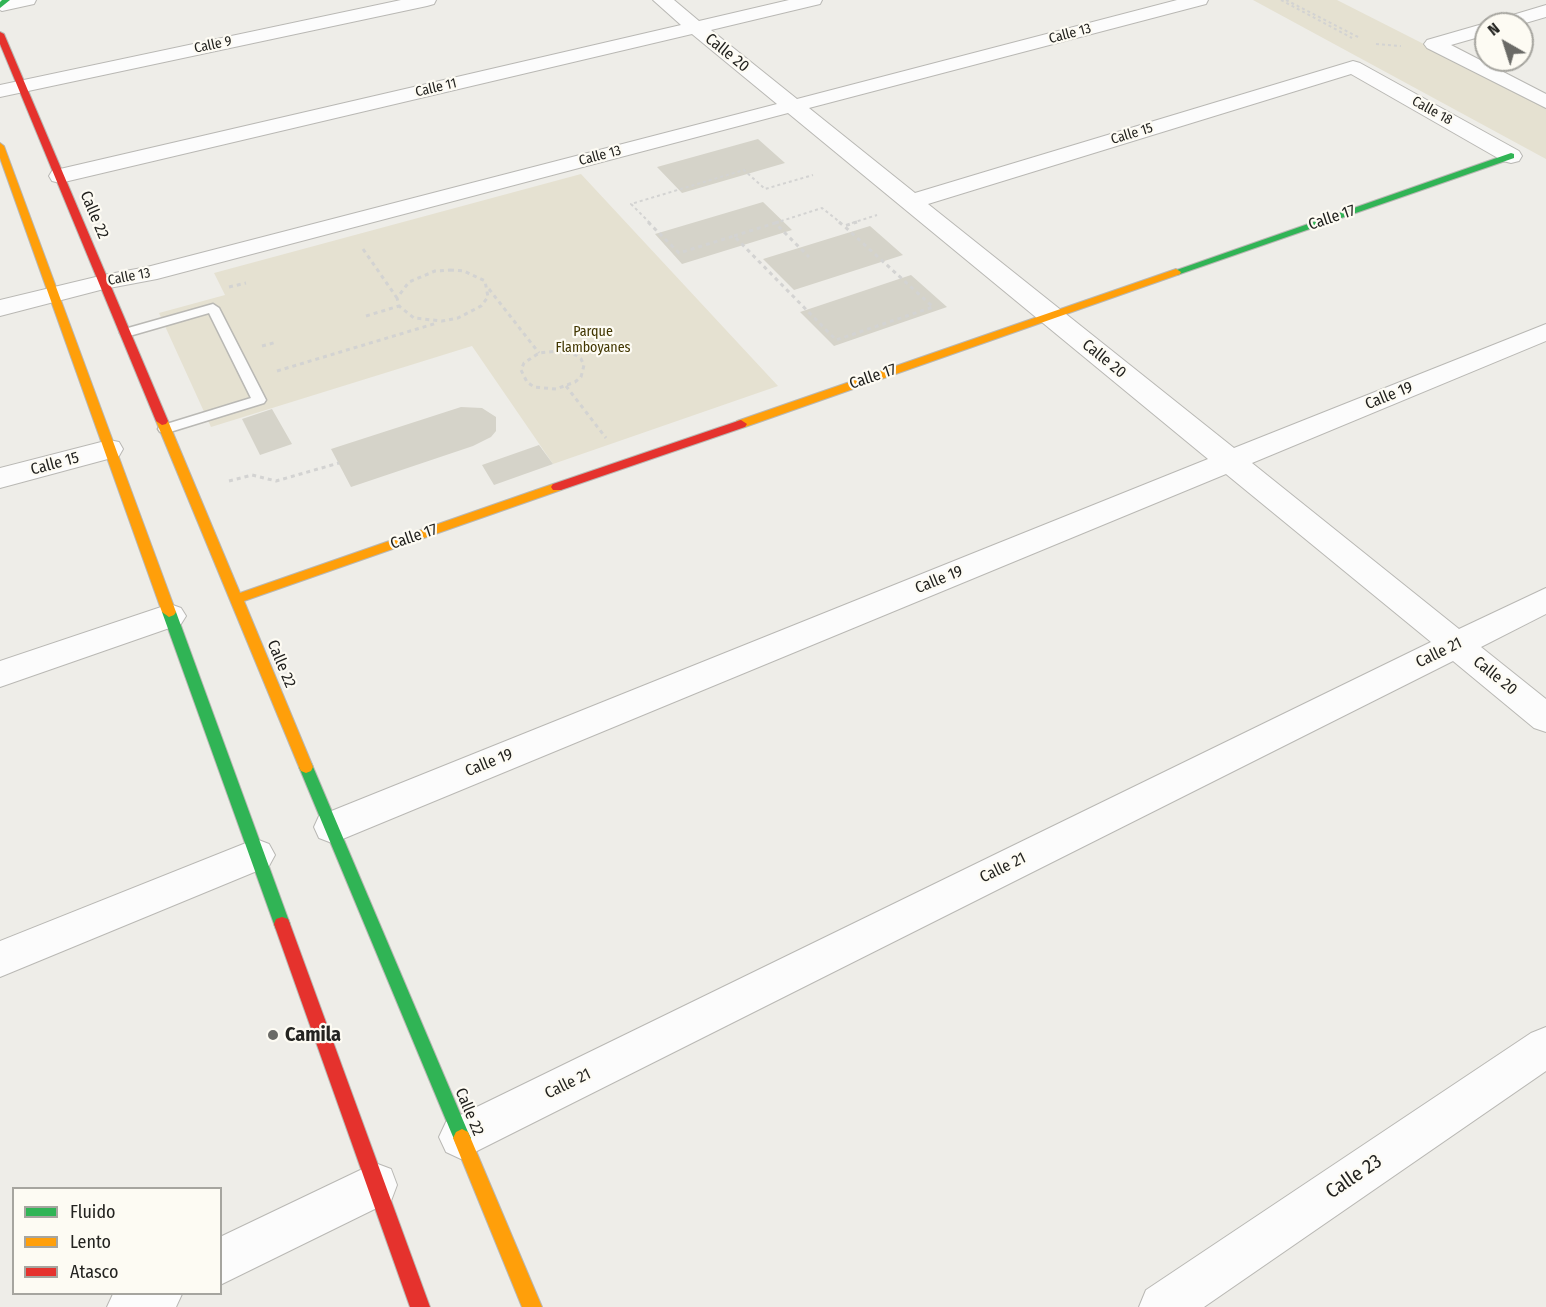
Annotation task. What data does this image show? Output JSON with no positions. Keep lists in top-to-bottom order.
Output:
{
  "streets": {
    "street": [
      "Calle 13",
      "Calle 9",
      "Calle 20",
      "Calle 11",
      "Calle 18",
      "Calle 15",
      "Calle 22",
      "Calle 17",
      "Calle 19",
      "Calle 21",
      "Calle 23"
    ]
  },
  "crossings": [
    ["Calle 13", "Calle 20"],
    ["Calle 13", "Calle 22"],
    ["Calle 9", "Calle 22"],
    ["Calle 20", "Calle 11"],
    ["Calle 20", "Calle 15"],
    ["Calle 20", "Calle 17"],
    ["Calle 20", "Calle 19"],
    ["Calle 20", "Calle 21"],
    ["Calle 11", "Calle 22"],
    ["Calle 18", "Calle 15"],
    ["Calle 18", "Calle 17"],
    ["Calle 22", "Calle 17"],
    ["Calle 22", "Calle 19"],
    ["Calle 22", "Calle 21"]
  ],
  "parks": ["Parque Flamboyanes"],
  "places": ["Camila"],
  "legend": ["Fluido", "Lento", "Atasco"],
  "north": "top left"
}
